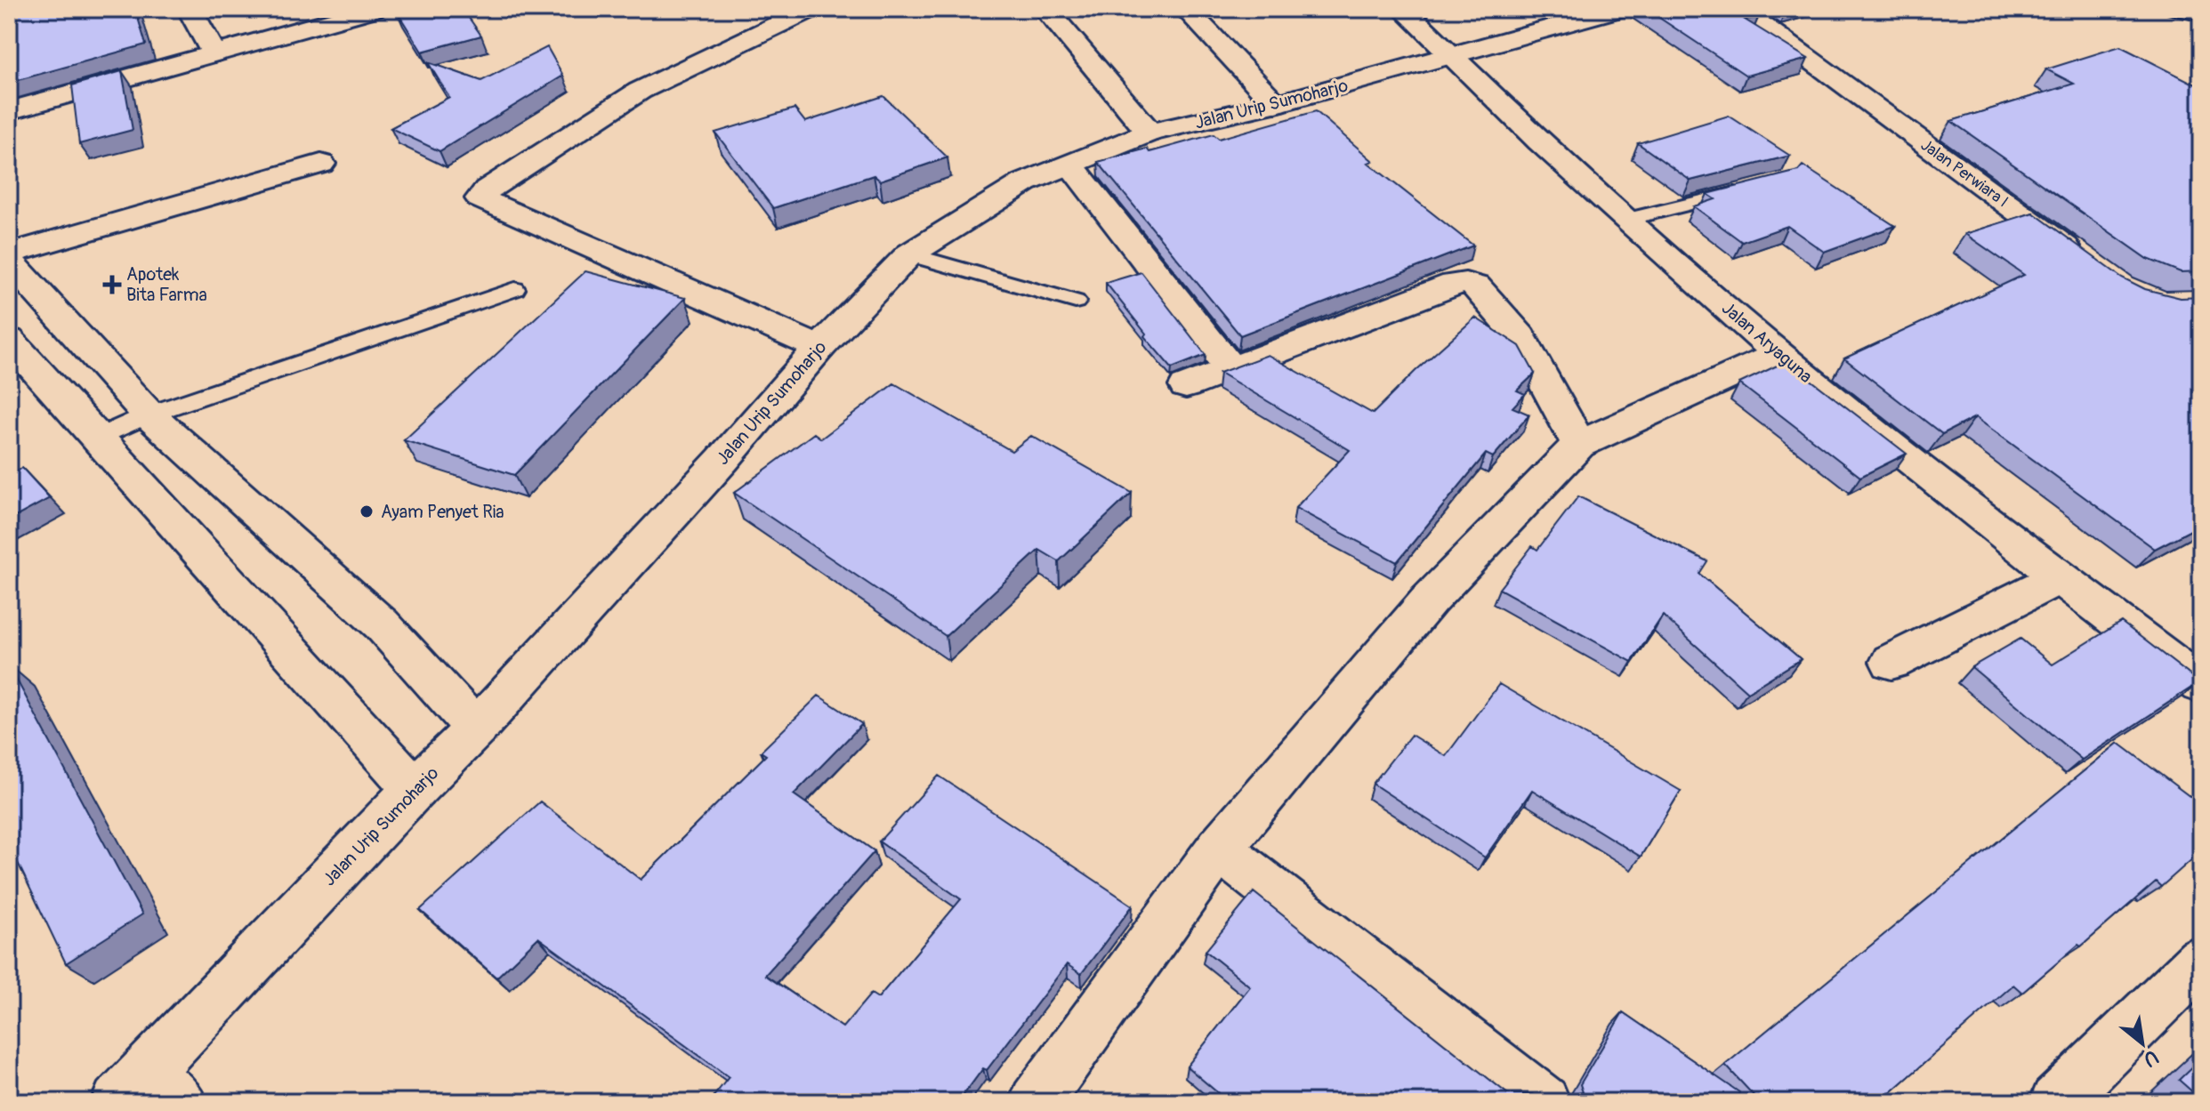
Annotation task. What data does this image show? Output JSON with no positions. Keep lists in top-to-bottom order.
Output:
{
  "streets": {
    "street": ["Jalan Urip Sumoharjo", "Jalan Perwiara I", "Jalan Aryaguna"]
  },
  "crossings": [
    ["Jalan Urip Sumoharjo", "Jalan Aryaguna"]
  ],
  "places": {
    "health": ["Apotek Bita Farma"],
    "other": ["Ayam Penyet Ria"]
  },
  "north": "bottom right"
}
